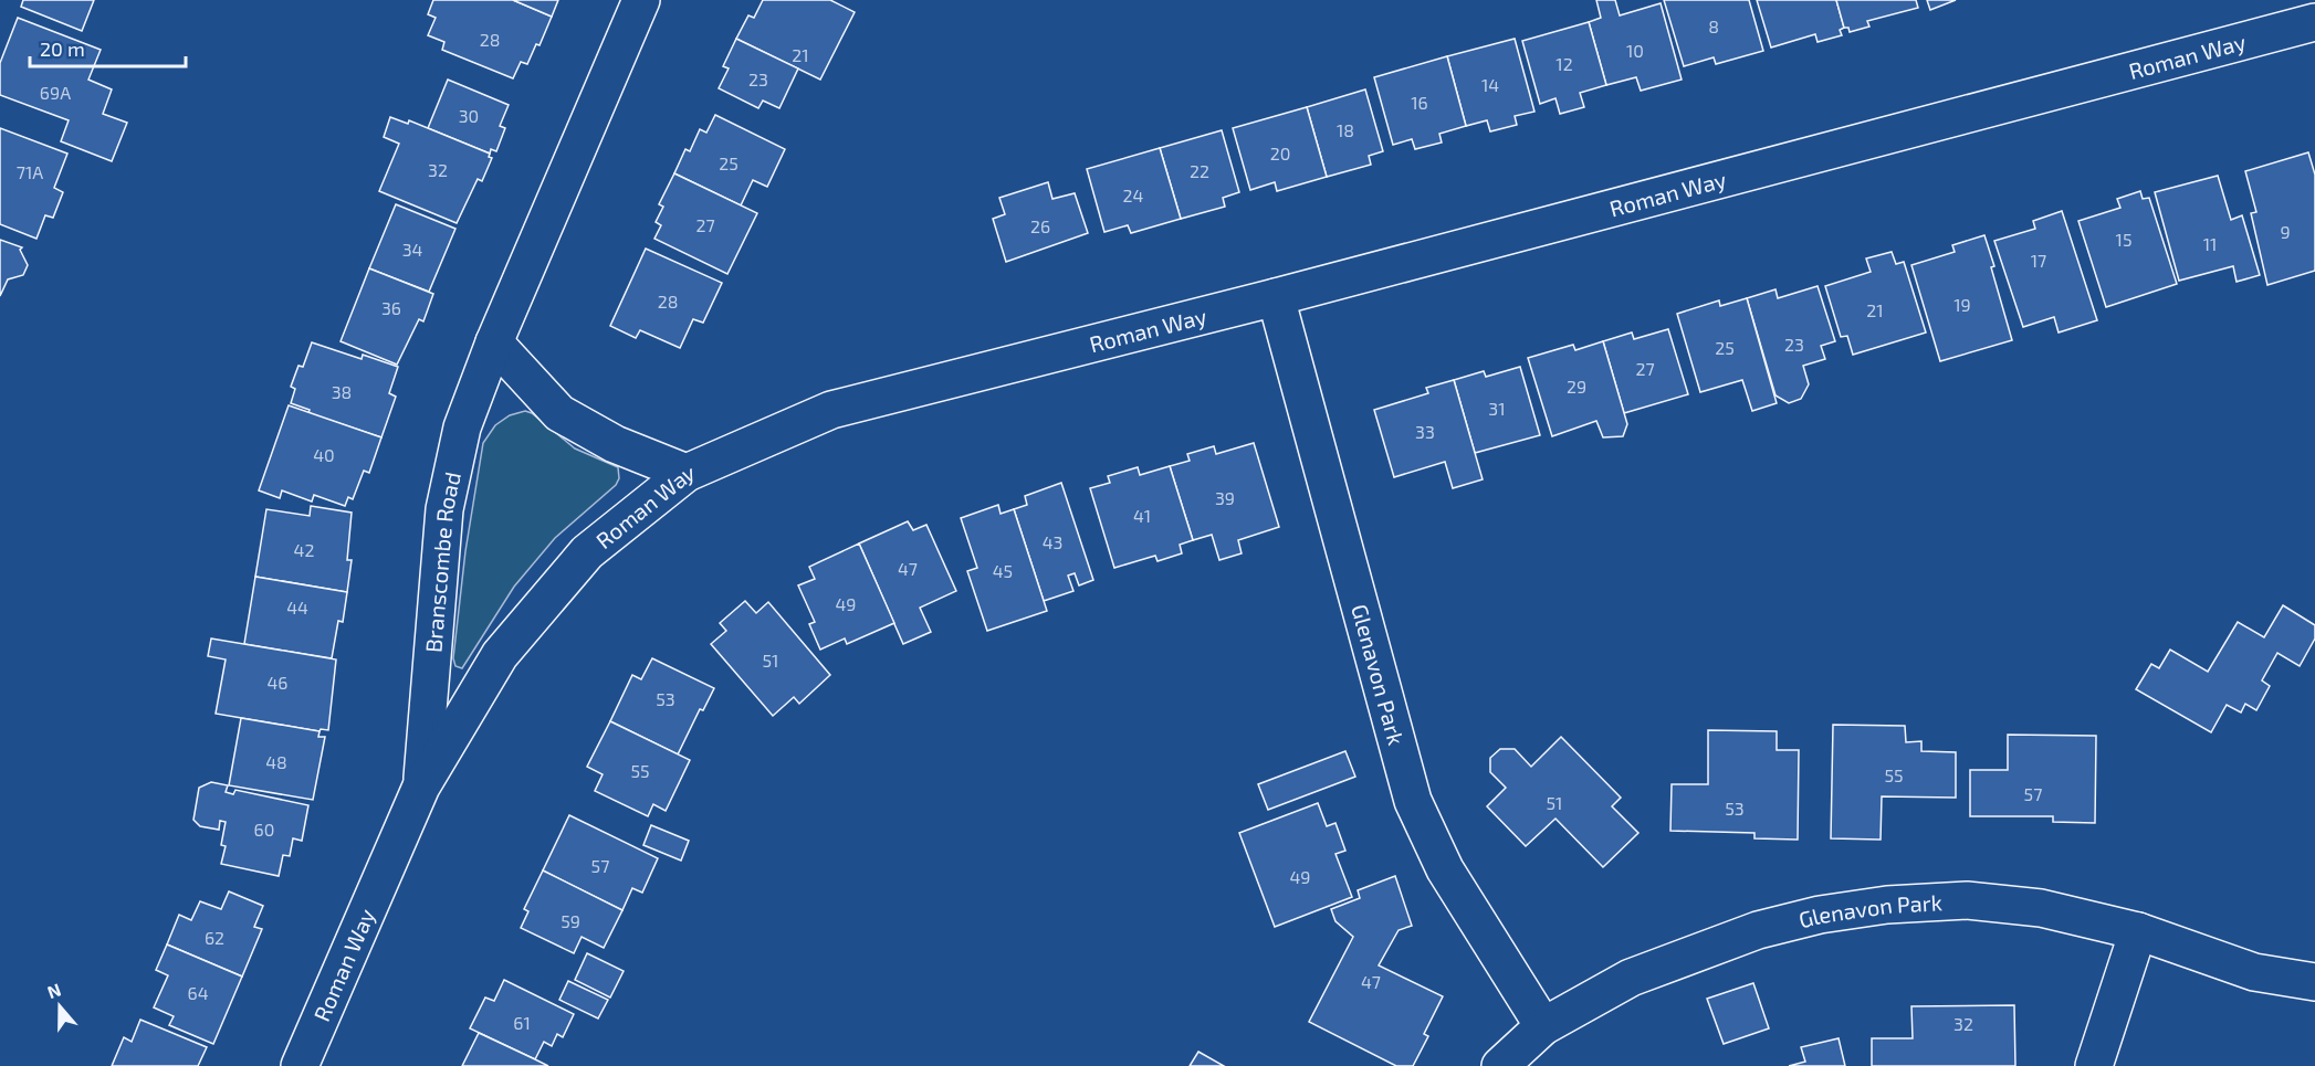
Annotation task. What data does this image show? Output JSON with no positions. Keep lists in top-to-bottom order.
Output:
{
  "streets": {
    "street": ["Roman Way", "Branscombe Road", "Glenavon Park"]
  },
  "crossings": [
    ["Roman Way", "Branscombe Road"],
    ["Roman Way", "Glenavon Park"]
  ],
  "house_numbers": [
    "8",
    "28",
    "10",
    "21",
    "12",
    "23",
    "14",
    "69A",
    "16",
    "30",
    "18",
    "20",
    "25",
    "32",
    "22",
    "71A",
    "24",
    "27",
    "26",
    "9",
    "15",
    "11",
    "34",
    "17",
    "28",
    "19",
    "36",
    "21",
    "23",
    "25",
    "27",
    "29",
    "38",
    "31",
    "33",
    "40",
    "39",
    "41",
    "43",
    "42",
    "47",
    "45",
    "49",
    "44",
    "51",
    "46",
    "53",
    "48",
    "55",
    "55",
    "57",
    "51",
    "53",
    "60",
    "57",
    "49",
    "59",
    "62",
    "47",
    "64",
    "61",
    "32"
  ],
  "scale_bar": "20 m",
  "north": "top"
}
